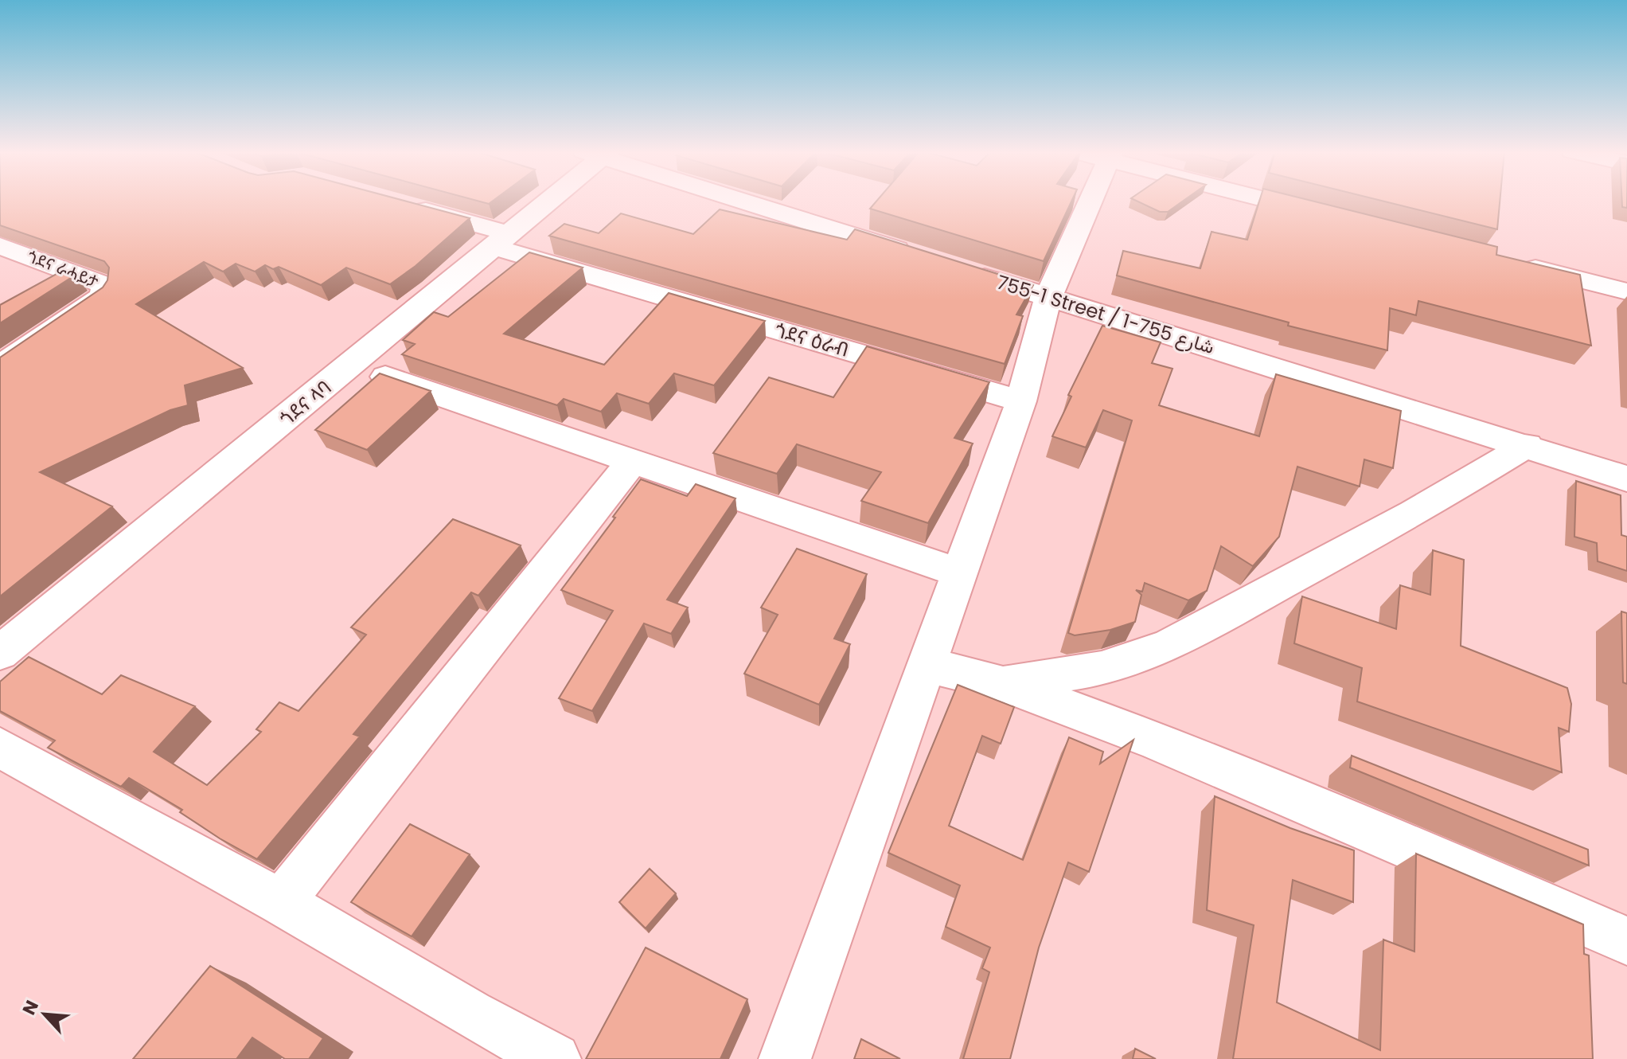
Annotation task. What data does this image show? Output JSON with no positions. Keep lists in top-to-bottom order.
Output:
{
  "streets": {
    "street": [
      "ጎደና ራሓይታ",
      "755-1 Street / شارع 755-1",
      "ጎደና ዕራብ",
      "ጎደና ላባ"
    ]
  },
  "crossings": [
    ["ጎደና ዕራብ", "ጎደና ላባ"]
  ],
  "north": "top left"
}
